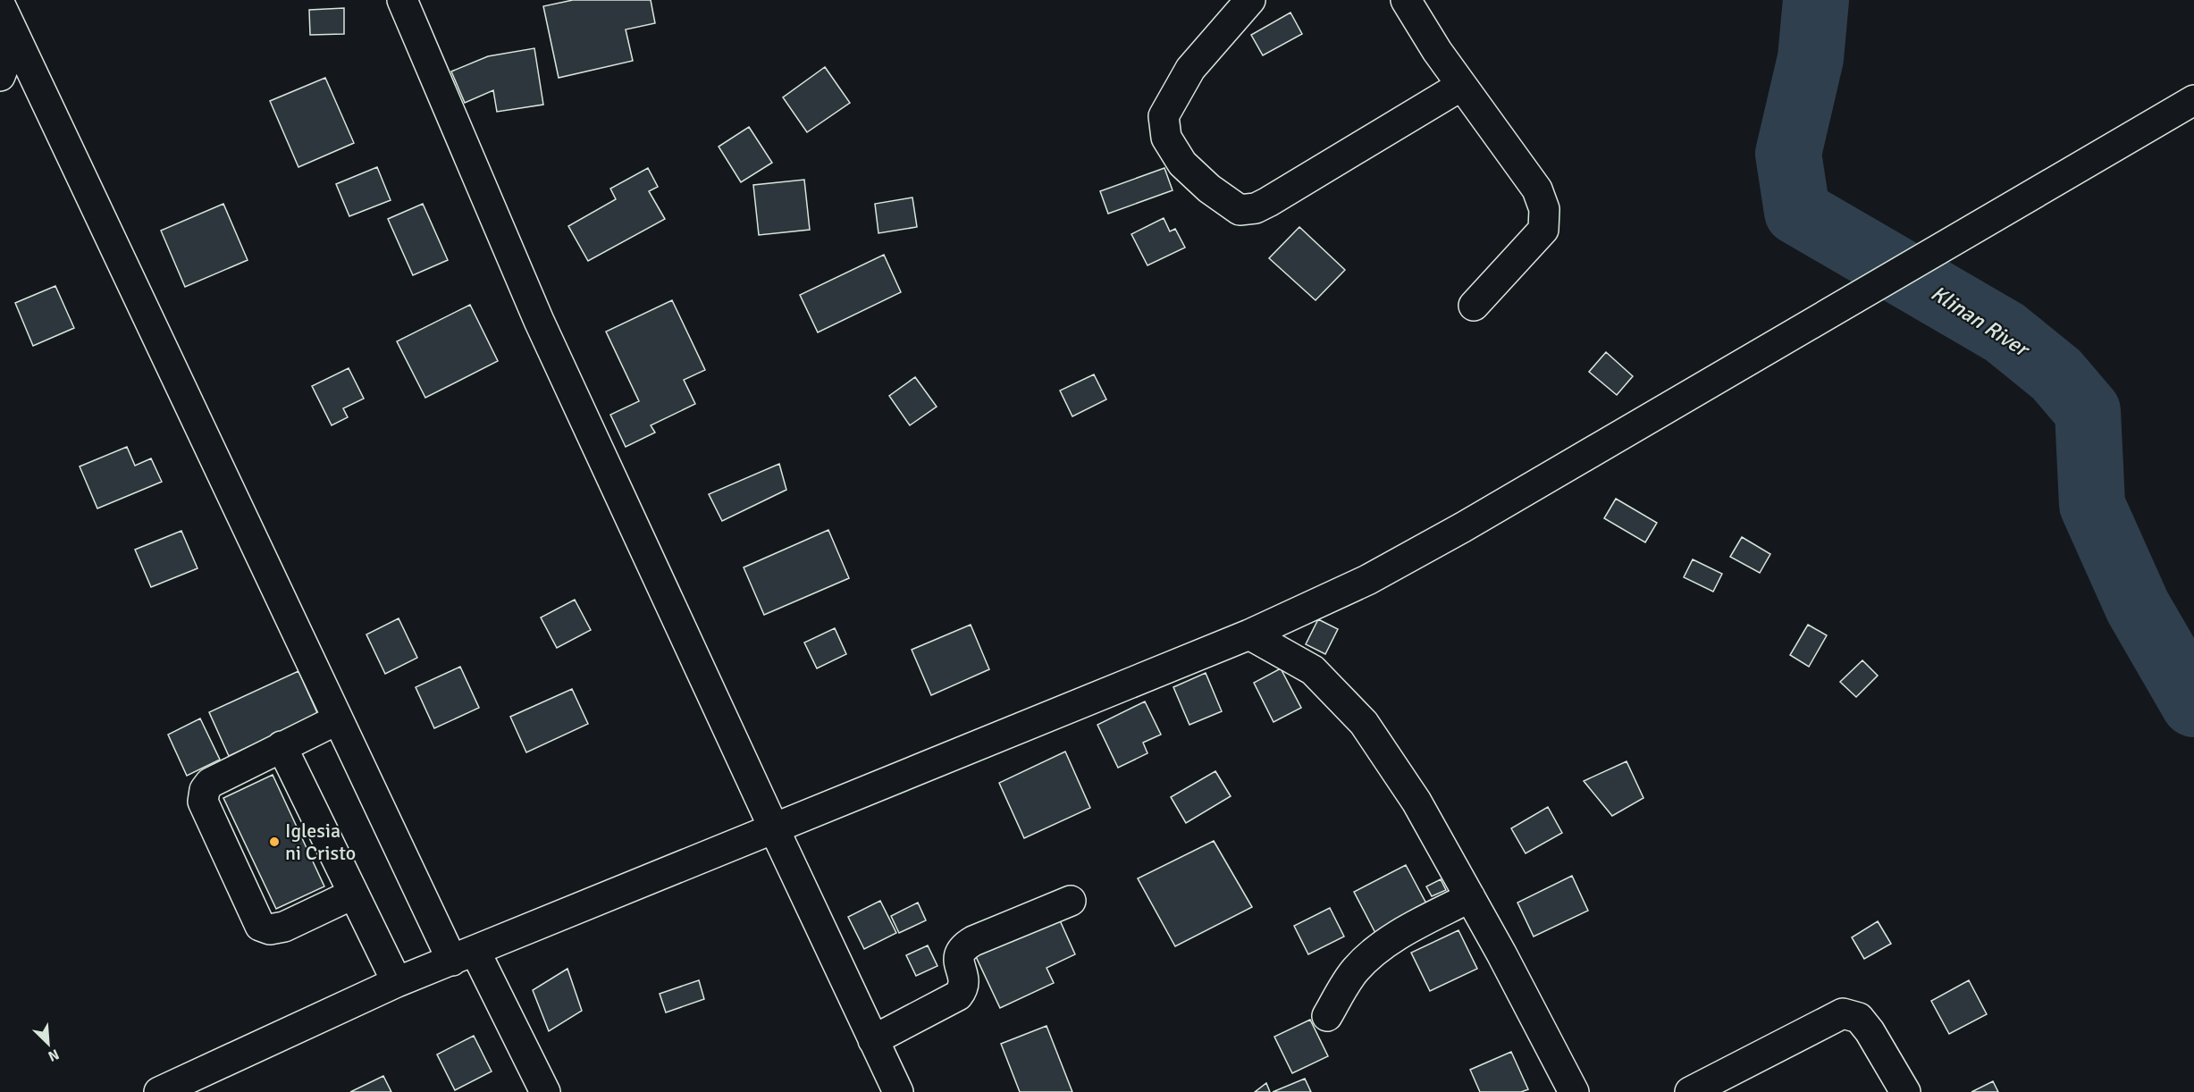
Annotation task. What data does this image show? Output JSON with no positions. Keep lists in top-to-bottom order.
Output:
{
  "water": ["Klinan River"],
  "places": ["Iglesia ni Cristo"],
  "north": "bottom right"
}
